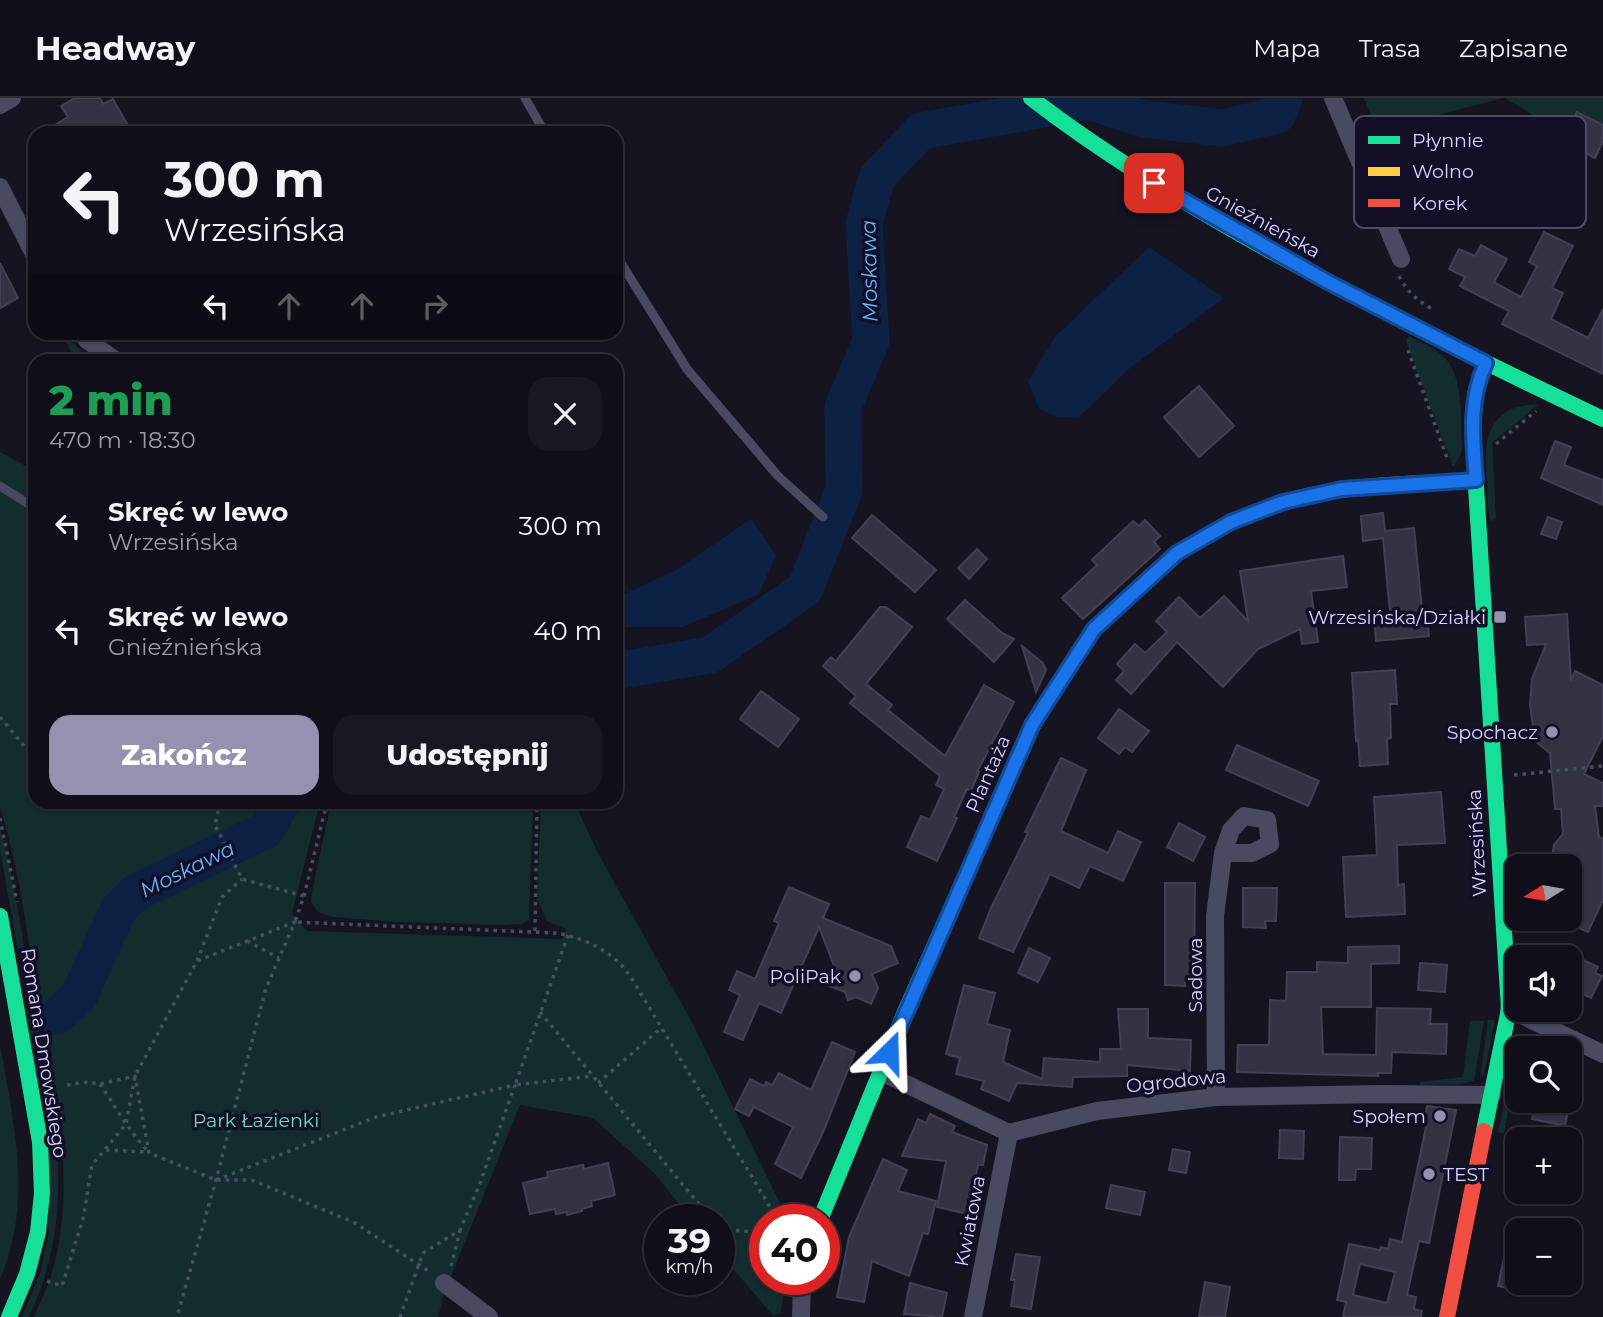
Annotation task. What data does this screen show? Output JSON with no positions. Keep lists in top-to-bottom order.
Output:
{
  "streets": {
    "street": [
      "Gnieźnieńska",
      "Plantaża",
      "Wrzesińska",
      "Sadowa",
      "Romana Dmowskiego",
      "Ogrodowa",
      "Kwiatowa"
    ]
  },
  "crossings": [
    ["Gnieźnieńska", "Wrzesińska"],
    ["Plantaża", "Wrzesińska"],
    ["Wrzesińska", "Ogrodowa"],
    ["Sadowa", "Ogrodowa"],
    ["Ogrodowa", "Kwiatowa"]
  ],
  "water": ["Moskawa"],
  "parks": ["Park Łazienki"],
  "places": {
    "transit": ["Wrzesińska/Działki"],
    "other": [
      "Spochacz",
      "PoliPak",
      "Społem",
      "TEST"
    ]
  },
  "legend": ["Płynnie", "Wolno", "Korek"],
  "north": "left",
  "page": {
    "header": "Headway",
    "nav": ["Mapa", "Trasa", "Zapisane"],
    "turn": ["300 m", "Wrzesińska"],
    "heading": ["2 min", "470 m · 18:30"],
    "list": [
      {
        "name": "Skręć w lewo",
        "note": "Wrzesińska",
        "value": "300 m"
      },
      {
        "name": "Skręć w lewo",
        "note": "Gnieźnieńska",
        "value": "40 m"
      }
    ],
    "buttons": ["Zakończ", "Udostępnij"],
    "map_buttons": ["+", "−"],
    "speed": "39 km/h",
    "limit": "40"
  }
}
